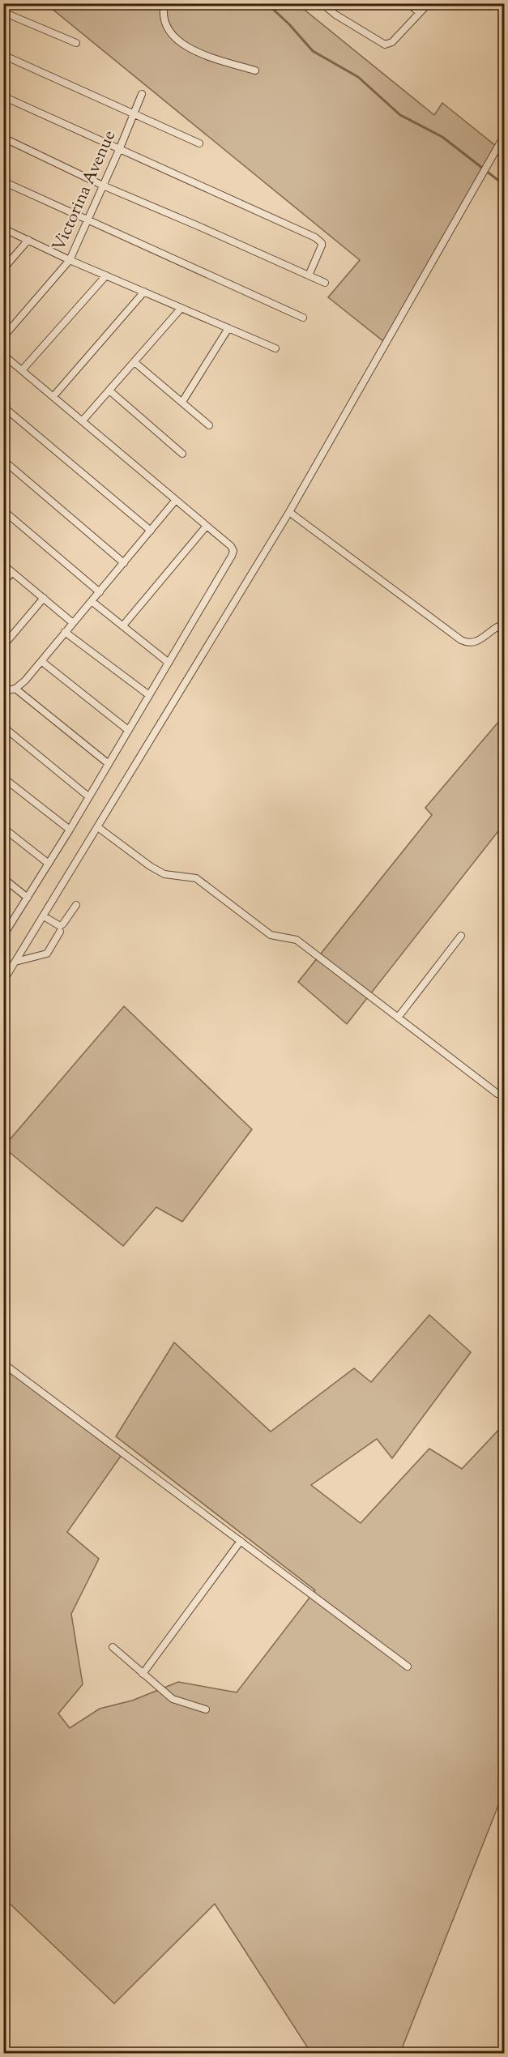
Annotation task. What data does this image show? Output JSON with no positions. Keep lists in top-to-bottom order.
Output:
{
  "streets": {
    "street": ["Victorina Avenue"]
  }
}
